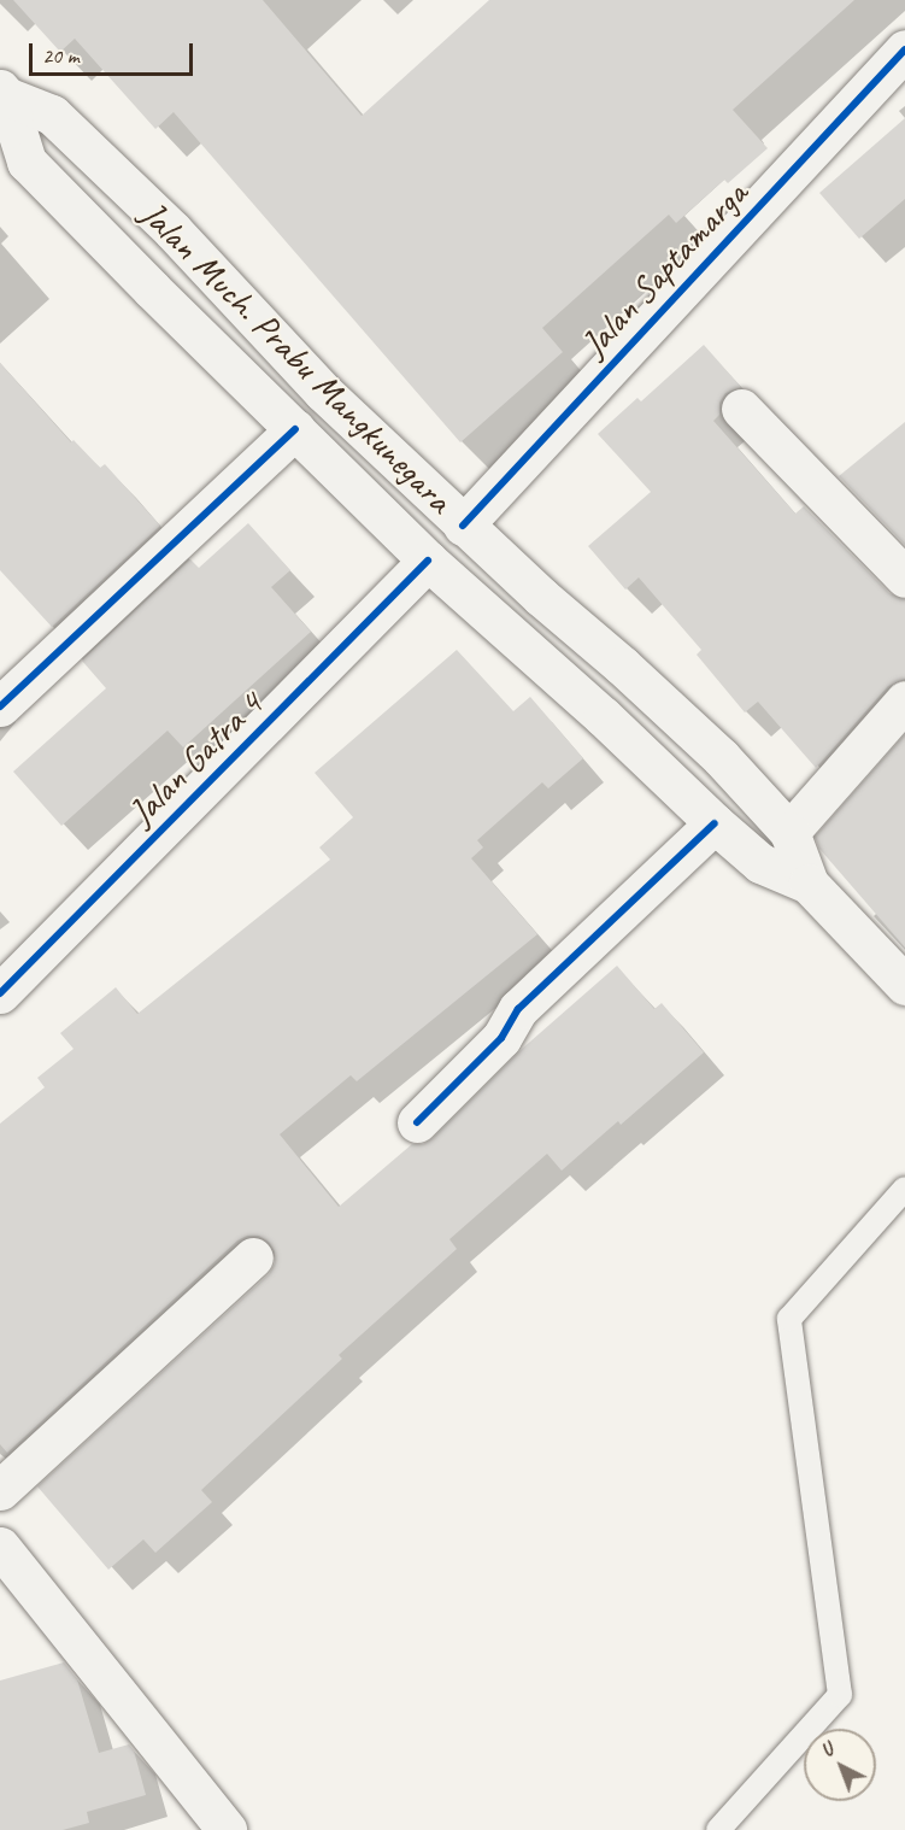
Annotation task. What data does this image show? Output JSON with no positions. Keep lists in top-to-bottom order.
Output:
{
  "streets": {
    "street": ["Jalan Saptamarga", "Jalan Much. Prabu Mangkunegara", "Jalan Gatra 4"]
  },
  "crossings": [
    ["Jalan Saptamarga", "Jalan Much. Prabu Mangkunegara"],
    ["Jalan Much. Prabu Mangkunegara", "Jalan Gatra 4"]
  ],
  "scale_bar": "20 m",
  "north": "top left"
}
